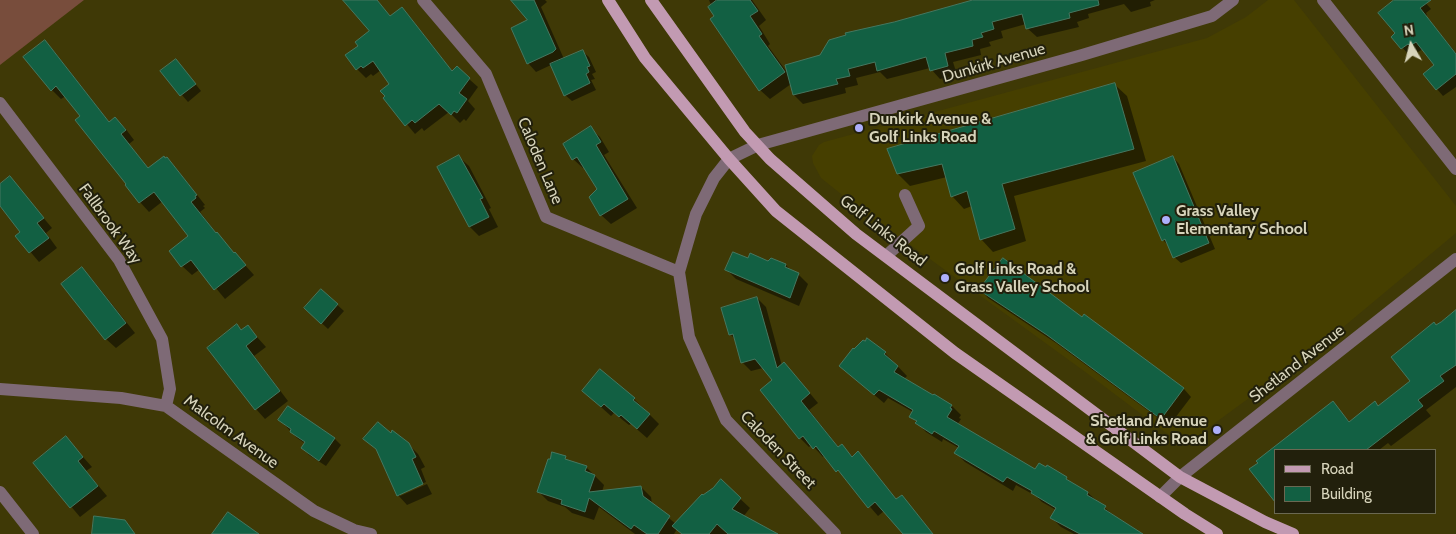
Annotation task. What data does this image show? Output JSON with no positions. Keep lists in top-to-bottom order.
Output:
{
  "streets": {
    "main road": ["Golf Links Road"],
    "street": [
      "Dunkirk Avenue",
      "Caloden Lane",
      "Fallbrook Way",
      "Shetland Avenue",
      "Malcolm Avenue",
      "Caloden Street"
    ]
  },
  "crossings": [
    ["Dunkirk Avenue", "Golf Links Road"],
    ["Dunkirk Avenue", "Caloden Street"],
    ["Caloden Lane", "Caloden Street"],
    ["Fallbrook Way", "Malcolm Avenue"],
    ["Golf Links Road", "Shetland Avenue"],
    ["Golf Links Road", "Caloden Street"]
  ],
  "places": [
    "Dunkirk Avenue & Golf Links Road",
    "Grass Valley Elementary School",
    "Golf Links Road & Grass Valley School",
    "Shetland Avenue & Golf Links Road"
  ],
  "legend": ["Road", "Building"],
  "north": "top"
}
